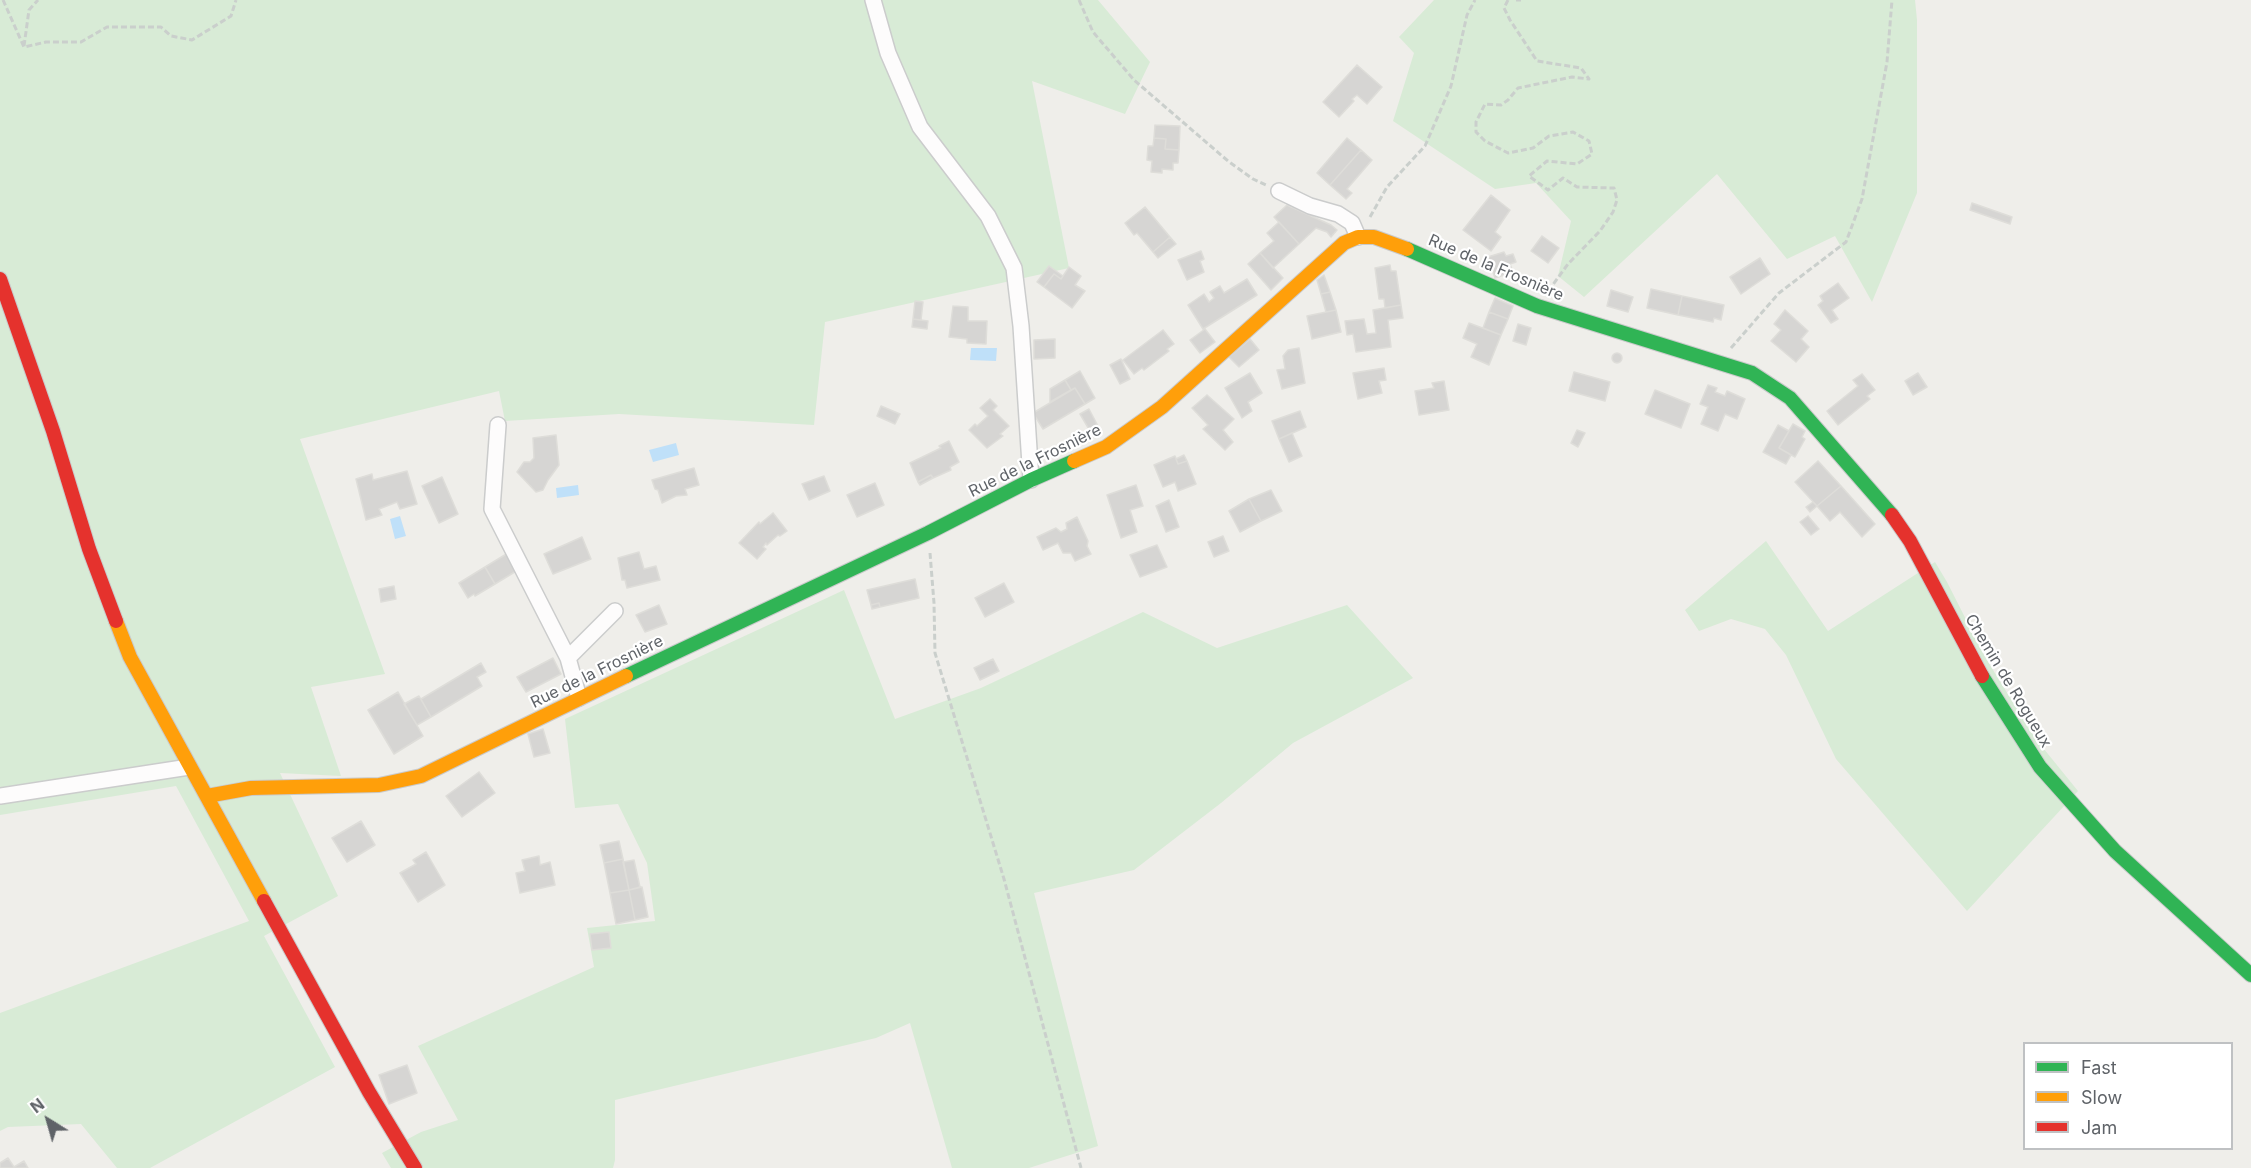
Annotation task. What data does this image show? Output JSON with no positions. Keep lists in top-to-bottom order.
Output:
{
  "streets": {
    "street": ["Rue de la Frosnière", "Chemin de Rogueux"]
  },
  "crossings": [
    ["Rue de la Frosnière", "Chemin de Rogueux"]
  ],
  "legend": ["Fast", "Slow", "Jam"],
  "north": "top left"
}
